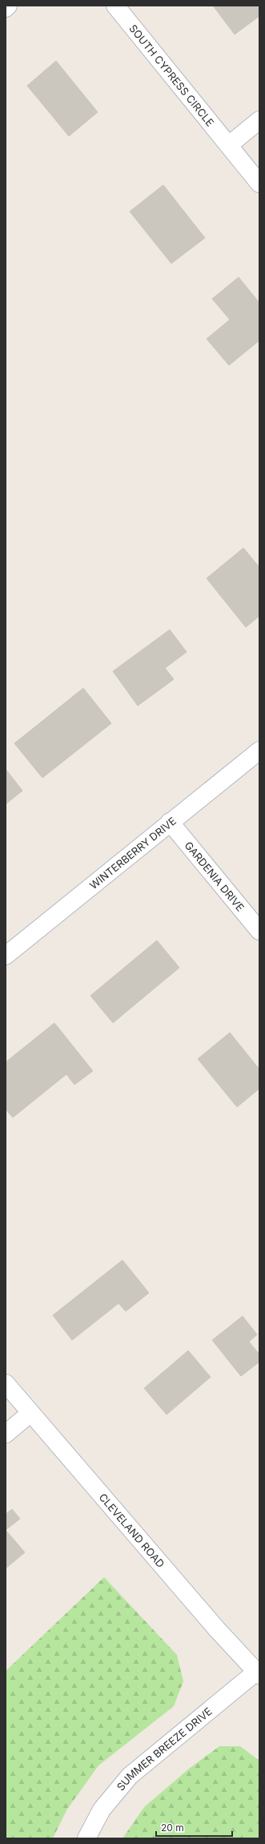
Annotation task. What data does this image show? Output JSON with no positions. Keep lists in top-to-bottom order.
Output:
{
  "streets": {
    "street": [
      "SOUTH CYPRESS CIRCLE",
      "WINTERBERRY DRIVE",
      "GARDENIA DRIVE",
      "CLEVELAND ROAD",
      "SUMMER BREEZE DRIVE"
    ]
  },
  "crossings": [
    ["WINTERBERRY DRIVE", "GARDENIA DRIVE"],
    ["CLEVELAND ROAD", "SUMMER BREEZE DRIVE"]
  ],
  "scale_bar": "20 m"
}
